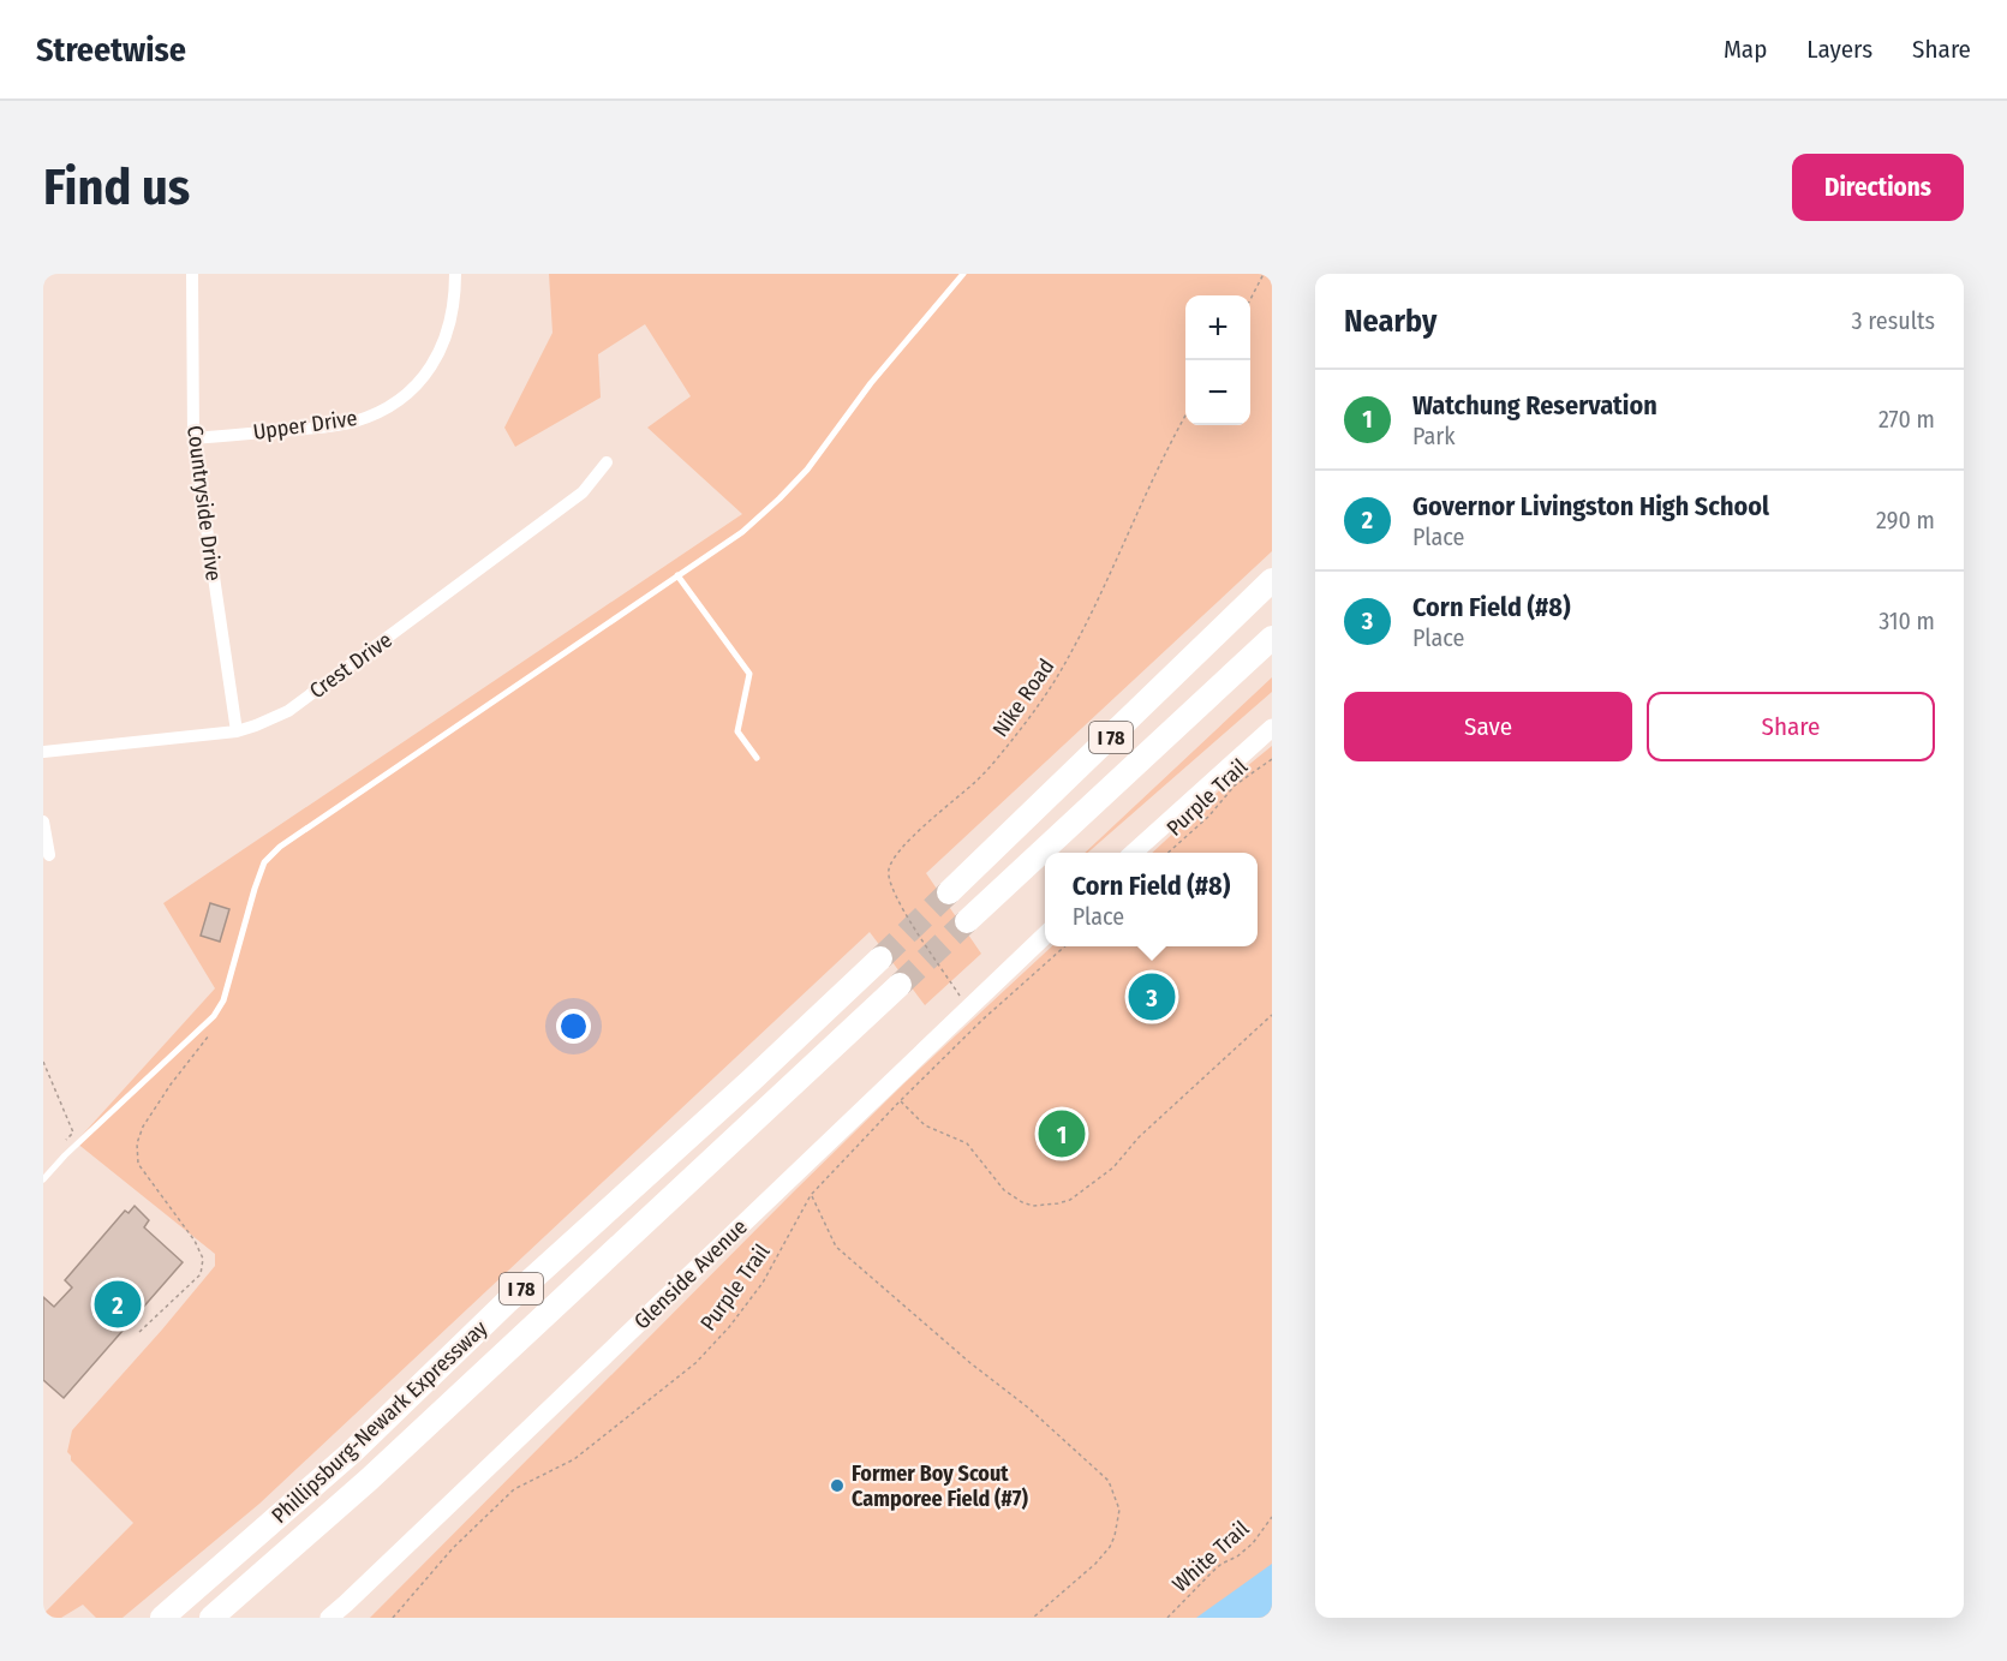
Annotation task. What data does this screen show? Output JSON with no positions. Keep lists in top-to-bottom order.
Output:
{
  "streets": {
    "highway": ["I 78", "Phillipsburg-Newark Expressway"],
    "main road": ["Glenside Avenue"],
    "street": ["Upper Drive", "Countryside Drive", "Crest Drive"],
    "path": ["Nike Road", "Purple Trail", "White Trail"]
  },
  "crossings": [
    ["Upper Drive", "Countryside Drive"],
    ["Countryside Drive", "Crest Drive"],
    ["Nike Road", "Glenside Avenue"]
  ],
  "places": ["Former Boy Scout Camporee Field (#7)"],
  "page": {
    "header": "Streetwise",
    "nav": ["Map", "Layers", "Share"],
    "buttons": [
      "Directions",
      ["Save", "Share"]
    ],
    "title": "Find us",
    "heading": ["Nearby", "3 results"],
    "map_buttons": ["+", "−"],
    "list": [
      {
        "mark": "1",
        "name": "Watchung Reservation",
        "note": "Park",
        "value": "270 m"
      },
      {
        "mark": "2",
        "name": "Governor Livingston High School",
        "note": "Place",
        "value": "290 m"
      },
      {
        "mark": "3",
        "name": "Corn Field (#8)",
        "note": "Place",
        "value": "310 m"
      }
    ],
    "popup": ["Corn Field (#8)", "Place"],
    "pins": ["3", "1", "2"]
  }
}
